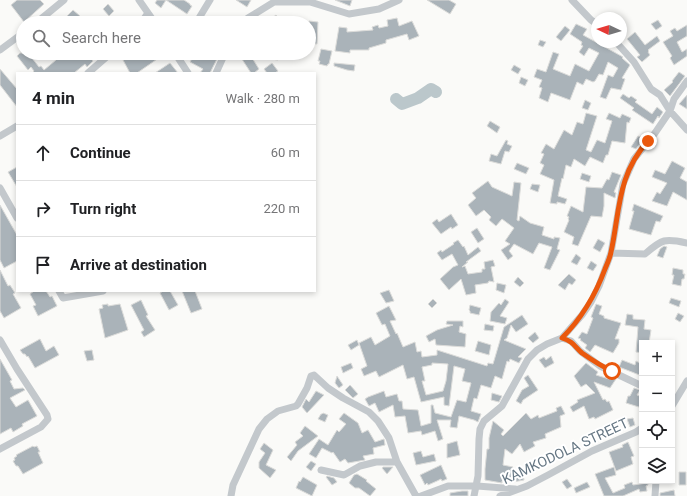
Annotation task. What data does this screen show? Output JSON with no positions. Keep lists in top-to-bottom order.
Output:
{
  "streets": {
    "street": ["KAMKODOLA STREET"]
  },
  "north": "left",
  "page": {
    "search": "Search here",
    "heading": ["4 min", "Walk · 280 m"],
    "list": [
      ["Continue", "60 m"],
      ["Turn right", "220 m"],
      "Arrive at destination"
    ],
    "map_buttons": ["+", "−"]
  }
}
